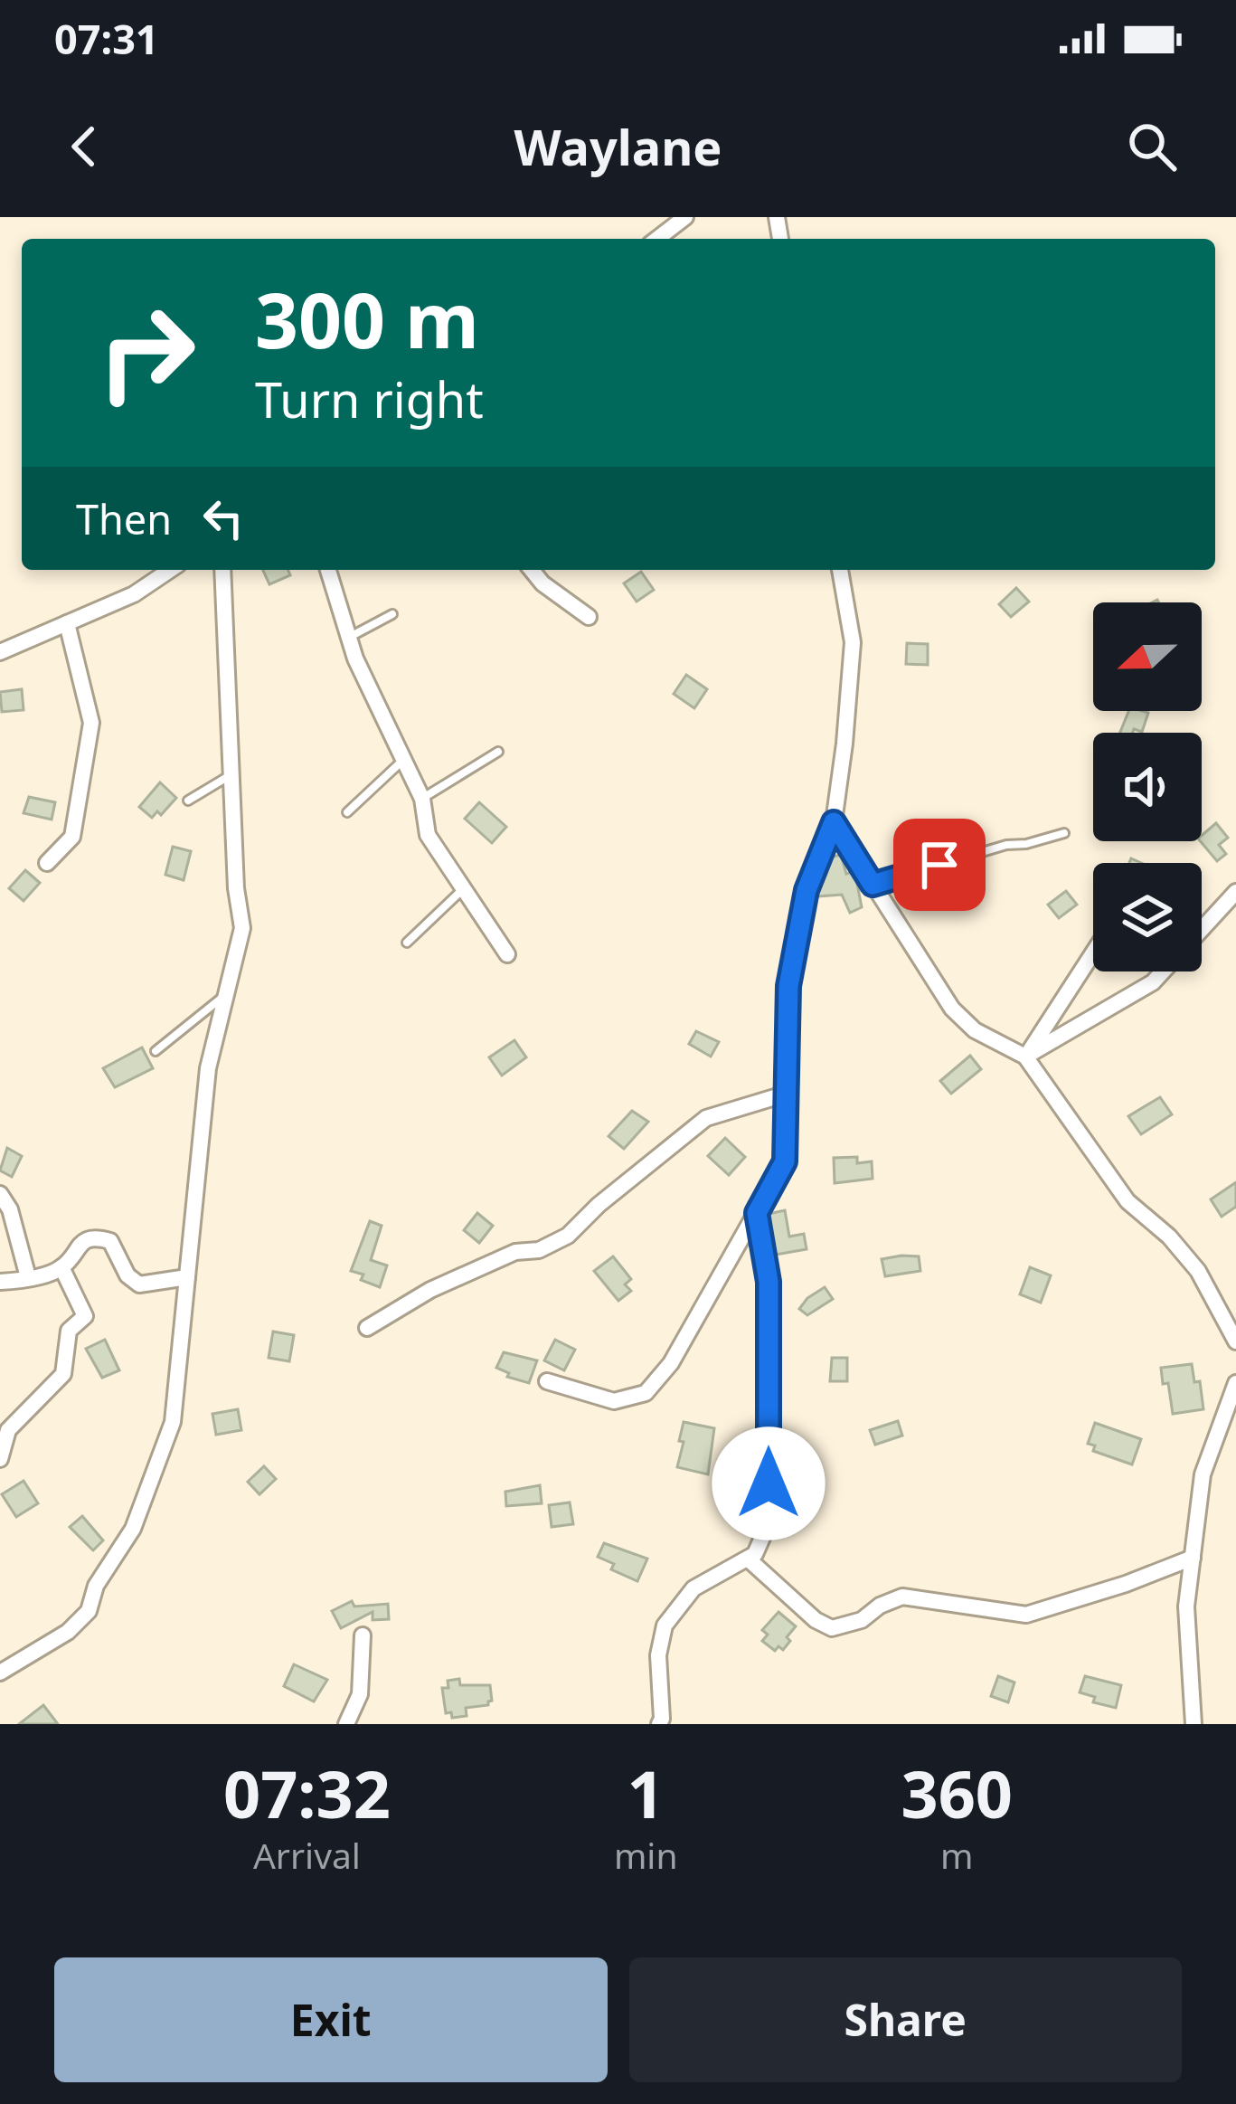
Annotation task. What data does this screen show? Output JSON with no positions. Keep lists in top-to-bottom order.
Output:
{
  "north": "left",
  "page": {
    "status": "07:31",
    "header": "Waylane",
    "turn": ["300 m", "Turn right"],
    "then": "Then",
    "eta": [
      "07:32",
      "Arrival",
      "1",
      "min",
      "360",
      "m"
    ],
    "buttons": ["Exit", "Share"]
  }
}
